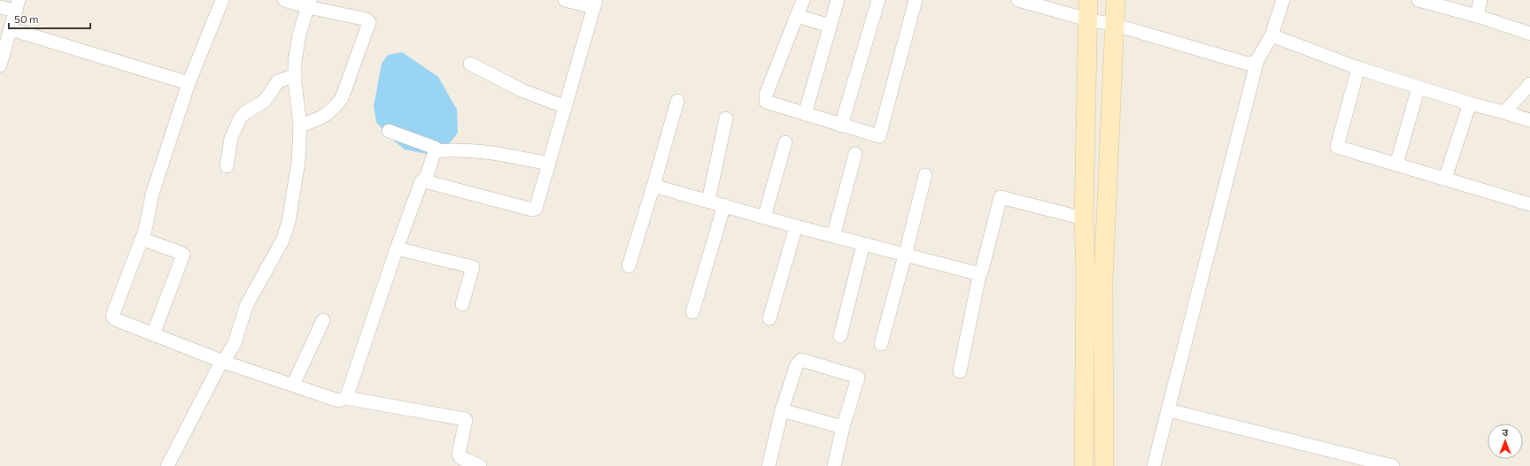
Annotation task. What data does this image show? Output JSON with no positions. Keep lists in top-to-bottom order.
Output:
{
  "scale_bar": "50 m",
  "north": "top"
}
